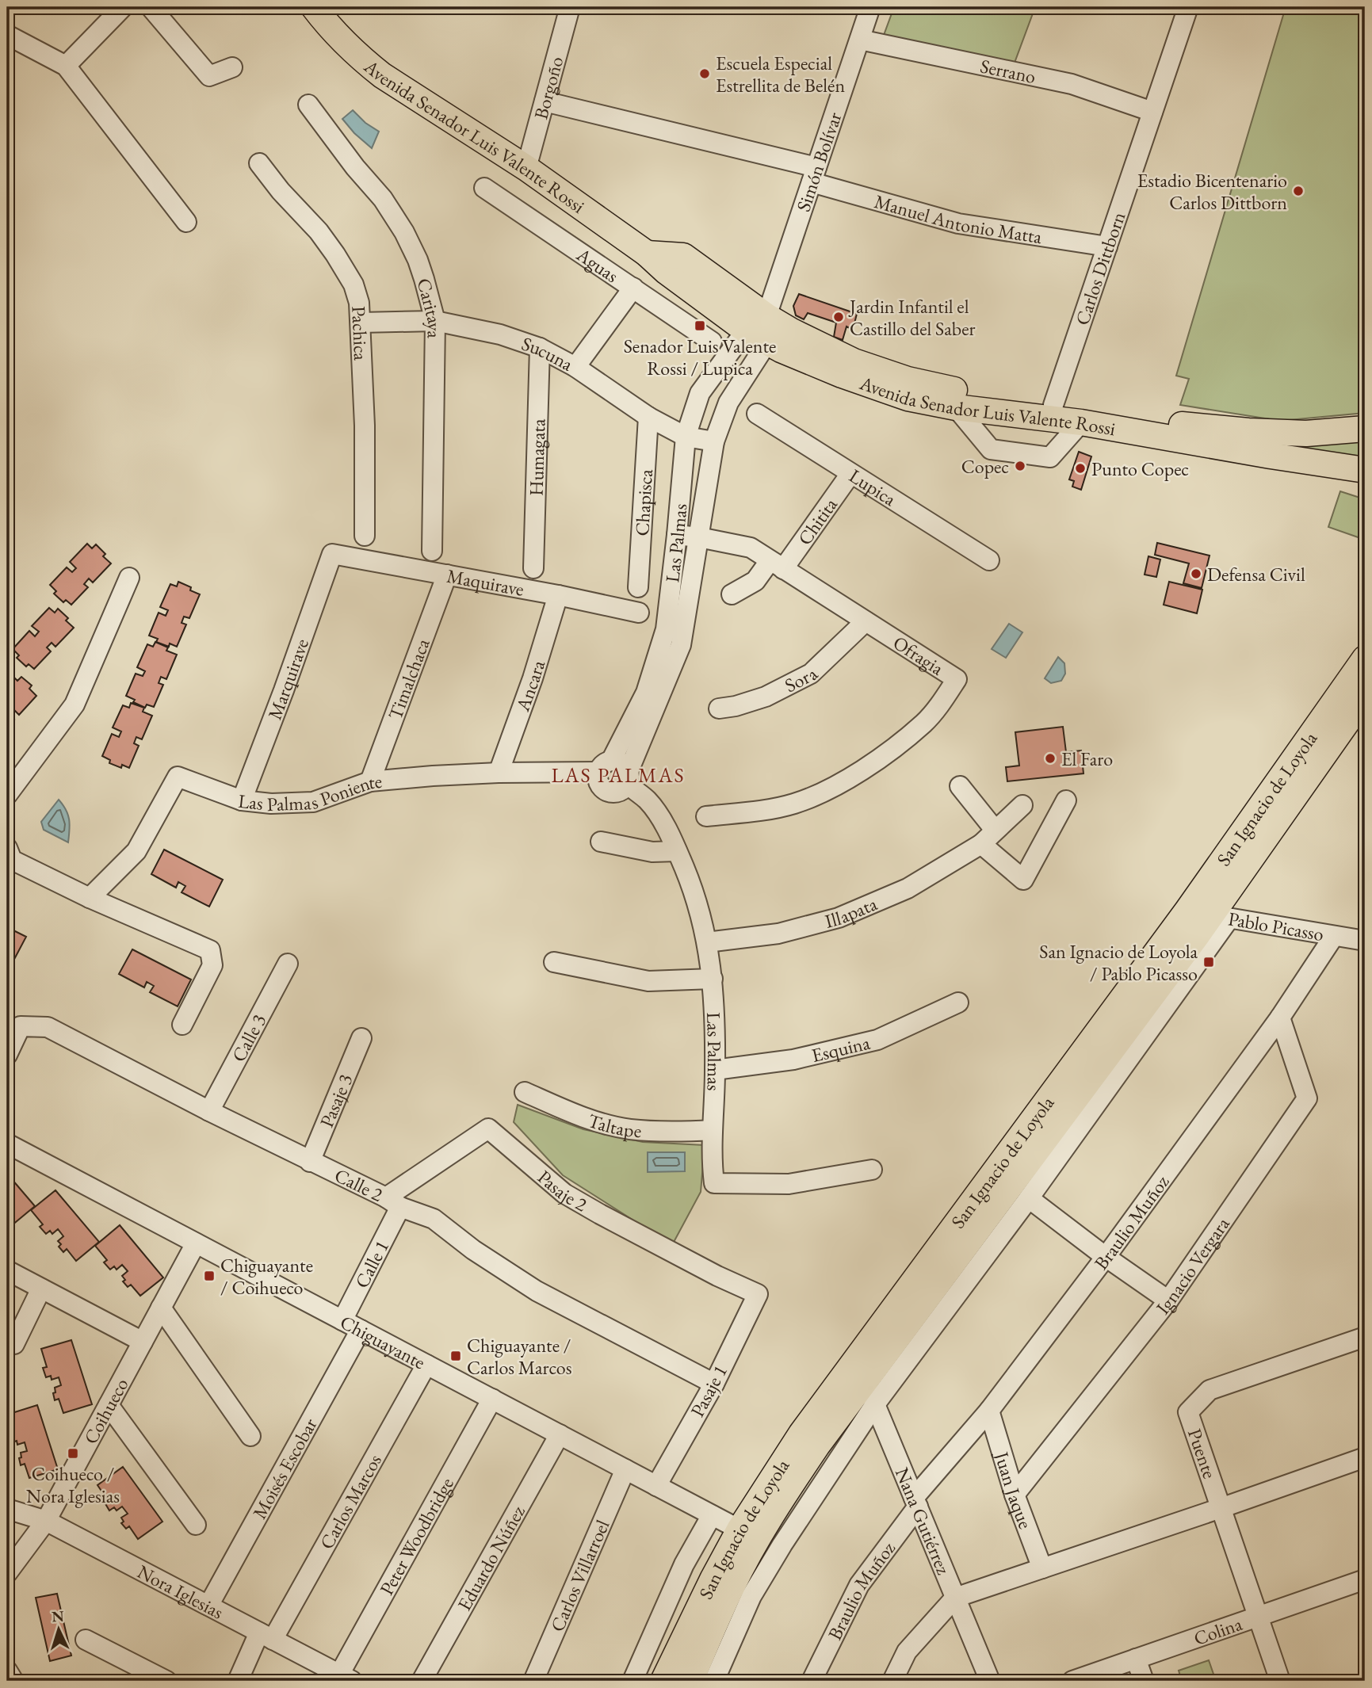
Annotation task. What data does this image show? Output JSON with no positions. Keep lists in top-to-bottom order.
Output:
{
  "streets": {
    "main road": ["Avenida Senador Luis Valente Rossi", "San Ignacio de Loyola"],
    "street": [
      "Serrano",
      "Borgoño",
      "Simón Bolívar",
      "Manuel Antonio Matta",
      "Aguas",
      "Carlos Dittborn",
      "Caritaya",
      "Pachica",
      "Sucuna",
      "Humagata",
      "Lupica",
      "Chapisca",
      "Chitita",
      "Las Palmas",
      "Maquirave",
      "Ofragia",
      "Sora",
      "Marquirave",
      "Timalchaca",
      "Ancara",
      "Las Palmas Poniente",
      "Illapata",
      "Pablo Picasso",
      "Calle 3",
      "Esquina",
      "Pasaje 3",
      "Taltape",
      "Calle 2",
      "Pasaje 2",
      "Braulio Muñoz",
      "Calle 1",
      "Ignacio Vergara",
      "Chiguayante",
      "Pasaje 1",
      "Coihueco",
      "Puente",
      "Moisés Escobar",
      "Juan Jaque",
      "Carlos Marcos",
      "Nana Gutiérrez",
      "Peter Woodbridge",
      "Eduardo Núñez",
      "Carlos Villarroel",
      "Nora Iglesias",
      "Colina"
    ]
  },
  "crossings": [
    ["Serrano", "Simón Bolívar"],
    ["Serrano", "Carlos Dittborn"],
    ["Borgoño", "Avenida Senador Luis Valente Rossi"],
    ["Borgoño", "Manuel Antonio Matta"],
    ["Avenida Senador Luis Valente Rossi", "Simón Bolívar"],
    ["Avenida Senador Luis Valente Rossi", "Carlos Dittborn"],
    ["Avenida Senador Luis Valente Rossi", "Las Palmas"],
    ["Simón Bolívar", "Manuel Antonio Matta"],
    ["Simón Bolívar", "Las Palmas"],
    ["Manuel Antonio Matta", "Carlos Dittborn"],
    ["Caritaya", "Sucuna"],
    ["Pachica", "Sucuna"],
    ["Sucuna", "Humagata"],
    ["Sucuna", "Chapisca"],
    ["Sucuna", "Las Palmas"],
    ["Lupica", "Chitita"],
    ["Chitita", "Ofragia"],
    ["Las Palmas", "Ofragia"],
    ["Las Palmas", "Las Palmas Poniente"],
    ["Las Palmas", "Illapata"],
    ["Las Palmas", "Esquina"],
    ["Las Palmas", "Taltape"],
    ["Maquirave", "Marquirave"],
    ["Maquirave", "Timalchaca"],
    ["Maquirave", "Ancara"],
    ["Ofragia", "Sora"],
    ["Marquirave", "Las Palmas Poniente"],
    ["Timalchaca", "Las Palmas Poniente"],
    ["Ancara", "Las Palmas Poniente"],
    ["San Ignacio de Loyola", "Pablo Picasso"],
    ["San Ignacio de Loyola", "Chiguayante"],
    ["San Ignacio de Loyola", "Nana Gutiérrez"],
    ["Pablo Picasso", "Braulio Muñoz"],
    ["Calle 3", "Calle 2"],
    ["Pasaje 3", "Calle 2"],
    ["Calle 2", "Pasaje 2"],
    ["Calle 2", "Calle 1"],
    ["Calle 2", "Pasaje 1"],
    ["Pasaje 2", "Calle 1"],
    ["Pasaje 2", "Pasaje 1"],
    ["Braulio Muñoz", "Ignacio Vergara"],
    ["Braulio Muñoz", "Juan Jaque"],
    ["Braulio Muñoz", "Nana Gutiérrez"],
    ["Calle 1", "Chiguayante"],
    ["Ignacio Vergara", "Juan Jaque"],
    ["Chiguayante", "Pasaje 1"],
    ["Chiguayante", "Coihueco"],
    ["Chiguayante", "Moisés Escobar"],
    ["Chiguayante", "Carlos Marcos"],
    ["Chiguayante", "Peter Woodbridge"],
    ["Chiguayante", "Eduardo Núñez"],
    ["Chiguayante", "Carlos Villarroel"],
    ["Coihueco", "Nora Iglesias"],
    ["Puente", "Colina"],
    ["Moisés Escobar", "Nora Iglesias"],
    ["Carlos Marcos", "Nora Iglesias"],
    ["Peter Woodbridge", "Nora Iglesias"]
  ],
  "districts": ["LAS PALMAS"],
  "places": {
    "other": [
      "Escuela Especial Estrellita de Belén",
      "Estadio Bicentenario Carlos Dittborn",
      "Jardin Infantil el Castillo del Saber",
      "Copec",
      "Punto Copec",
      "Defensa Civil",
      "El Faro"
    ],
    "transit": [
      "Senador Luis Valente Rossi / Lupica",
      "San Ignacio de Loyola / Pablo Picasso",
      "Chiguayante / Coihueco",
      "Chiguayante / Carlos Marcos",
      "Coihueco / Nora Iglesias"
    ]
  },
  "north": "top"
}
